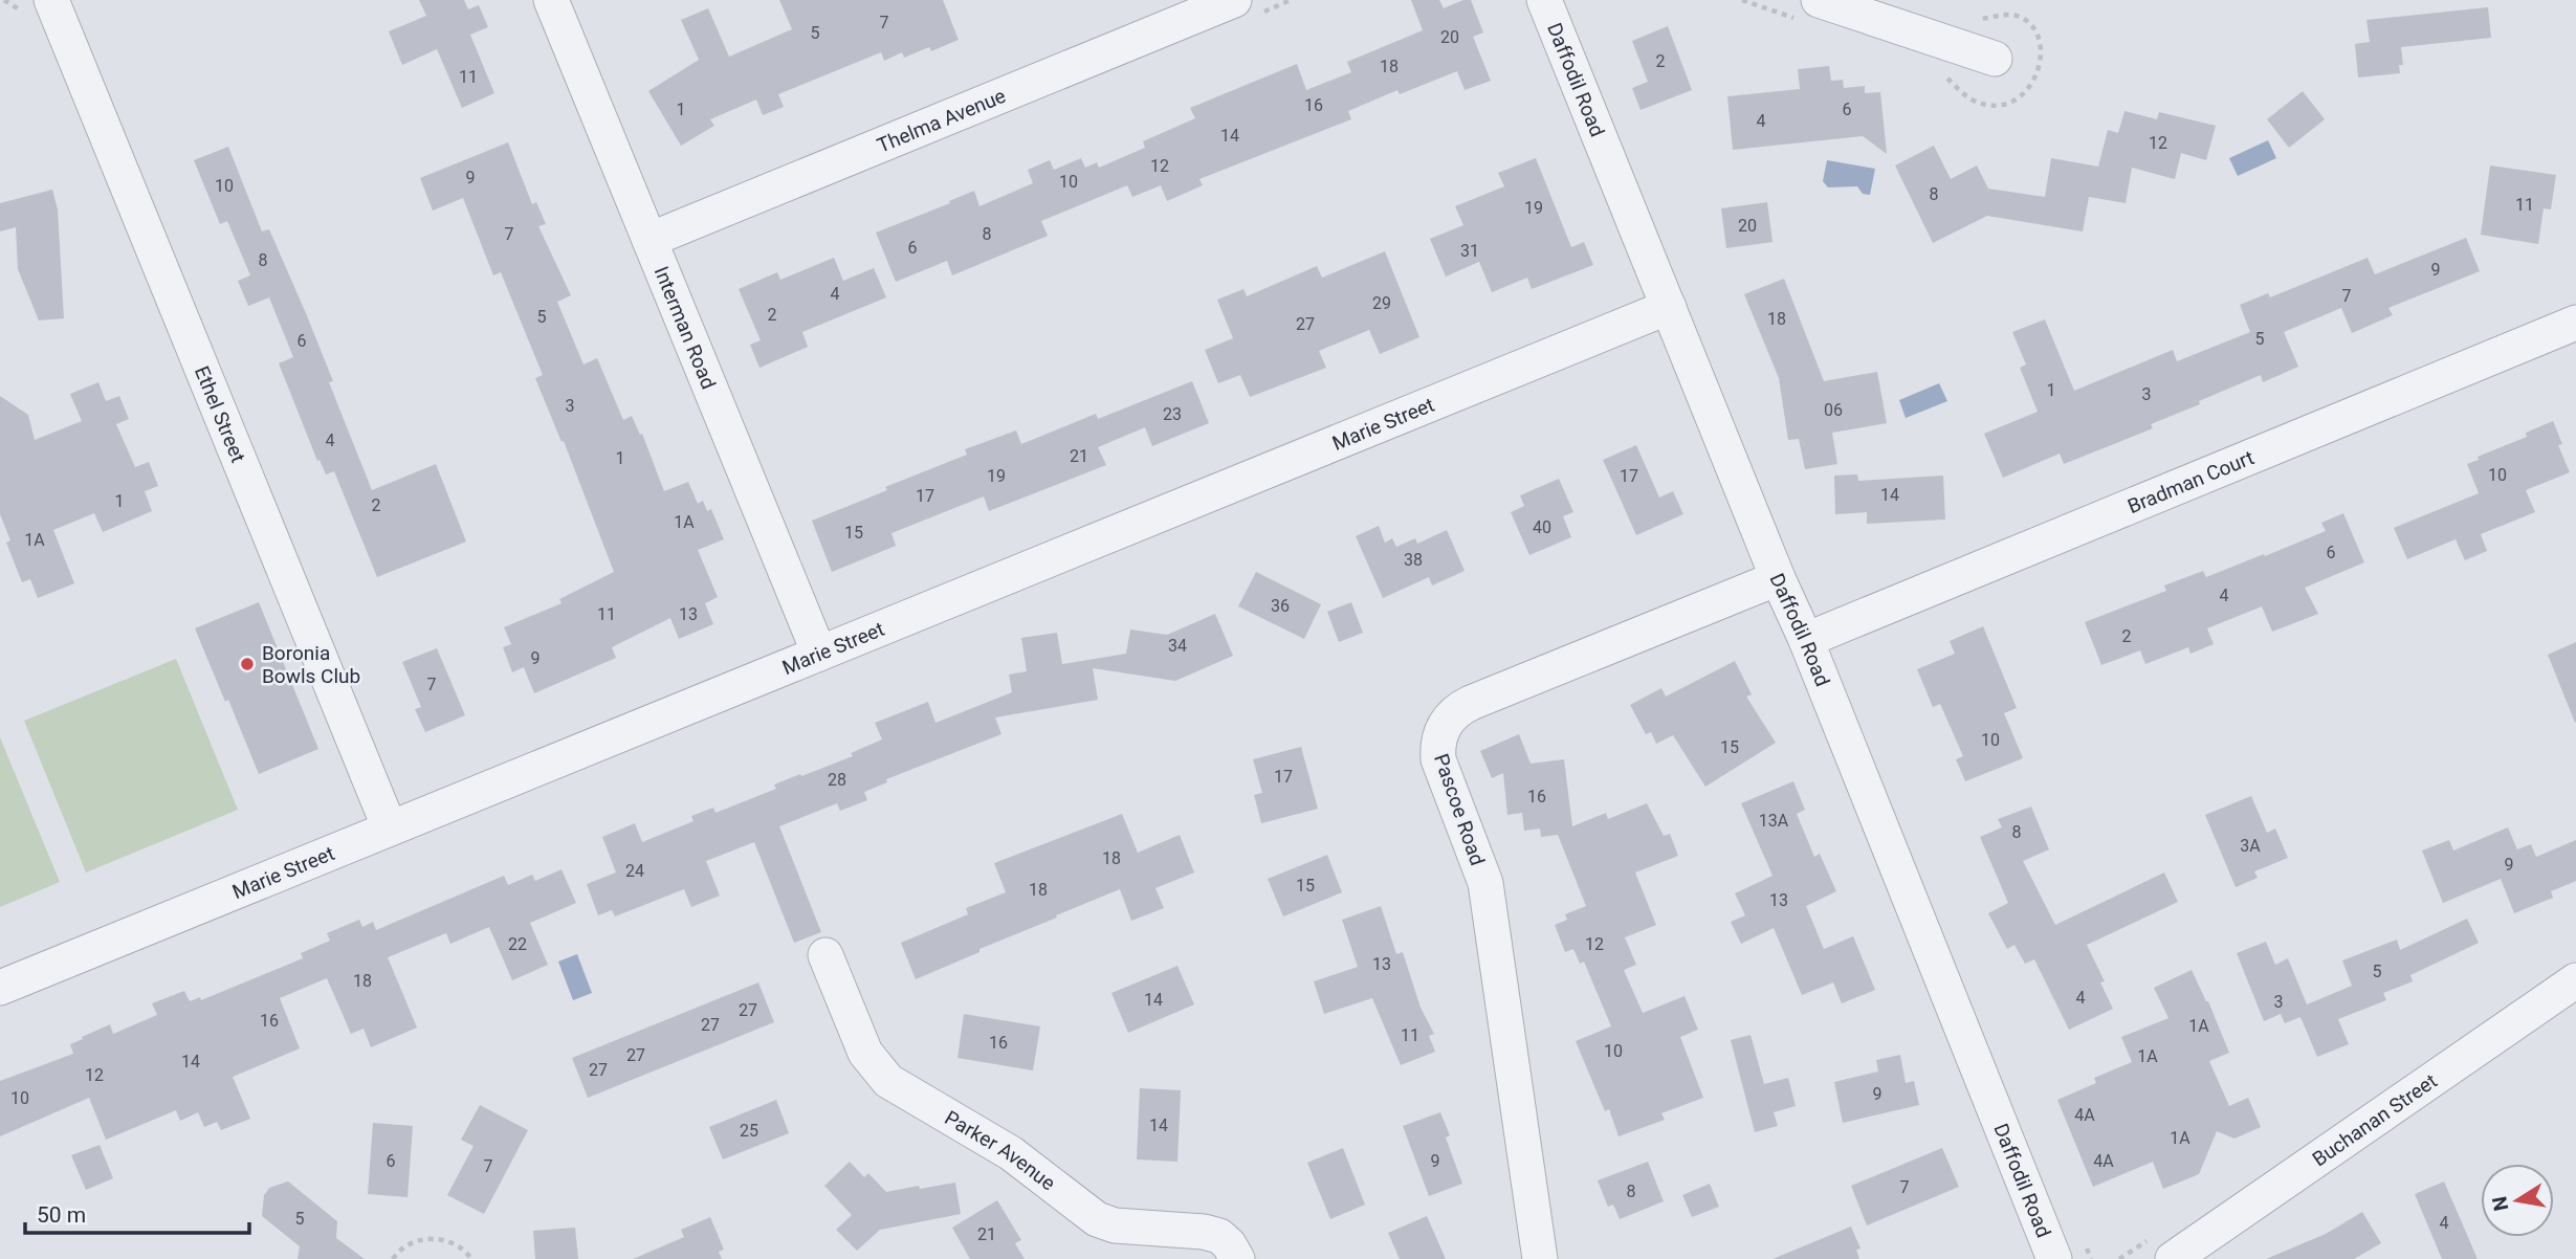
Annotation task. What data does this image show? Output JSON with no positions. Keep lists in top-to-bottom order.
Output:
{
  "streets": {
    "street": [
      "Daffodil Road",
      "Thelma Avenue",
      "Interman Road",
      "Ethel Street",
      "Marie Street",
      "Bradman Court",
      "Pascoe Road",
      "Buchanan Street",
      "Parker Avenue"
    ]
  },
  "crossings": [
    ["Daffodil Road", "Marie Street"],
    ["Daffodil Road", "Bradman Court"],
    ["Daffodil Road", "Pascoe Road"],
    ["Thelma Avenue", "Interman Road"],
    ["Interman Road", "Marie Street"],
    ["Ethel Street", "Marie Street"]
  ],
  "places": ["Boronia Bowls Club"],
  "house_numbers": [
    "7",
    "5",
    "20",
    "2",
    "18",
    "11",
    "16",
    "1",
    "6",
    "4",
    "14",
    "12",
    "12",
    "9",
    "10",
    "10",
    "8",
    "11",
    "19",
    "20",
    "7",
    "8",
    "6",
    "31",
    "8",
    "9",
    "4",
    "7",
    "29",
    "2",
    "5",
    "18",
    "27",
    "5",
    "6",
    "1",
    "3",
    "3",
    "06",
    "23",
    "4",
    "21",
    "1",
    "10",
    "19",
    "17",
    "14",
    "17",
    "1",
    "2",
    "1A",
    "40",
    "15",
    "1A",
    "6",
    "38",
    "4",
    "36",
    "11",
    "13",
    "2",
    "34",
    "9",
    "7",
    "10",
    "15",
    "17",
    "28",
    "16",
    "13A",
    "8",
    "3A",
    "18",
    "9",
    "24",
    "15",
    "18",
    "13",
    "22",
    "12",
    "13",
    "5",
    "18",
    "4",
    "14",
    "3",
    "27",
    "16",
    "27",
    "1A",
    "11",
    "16",
    "10",
    "27",
    "1A",
    "14",
    "27",
    "12",
    "9",
    "10",
    "4A",
    "14",
    "25",
    "1A",
    "6",
    "9",
    "4A",
    "7",
    "7",
    "8",
    "5",
    "4",
    "21"
  ],
  "scale_bar": "50 m",
  "north": "left"
}
